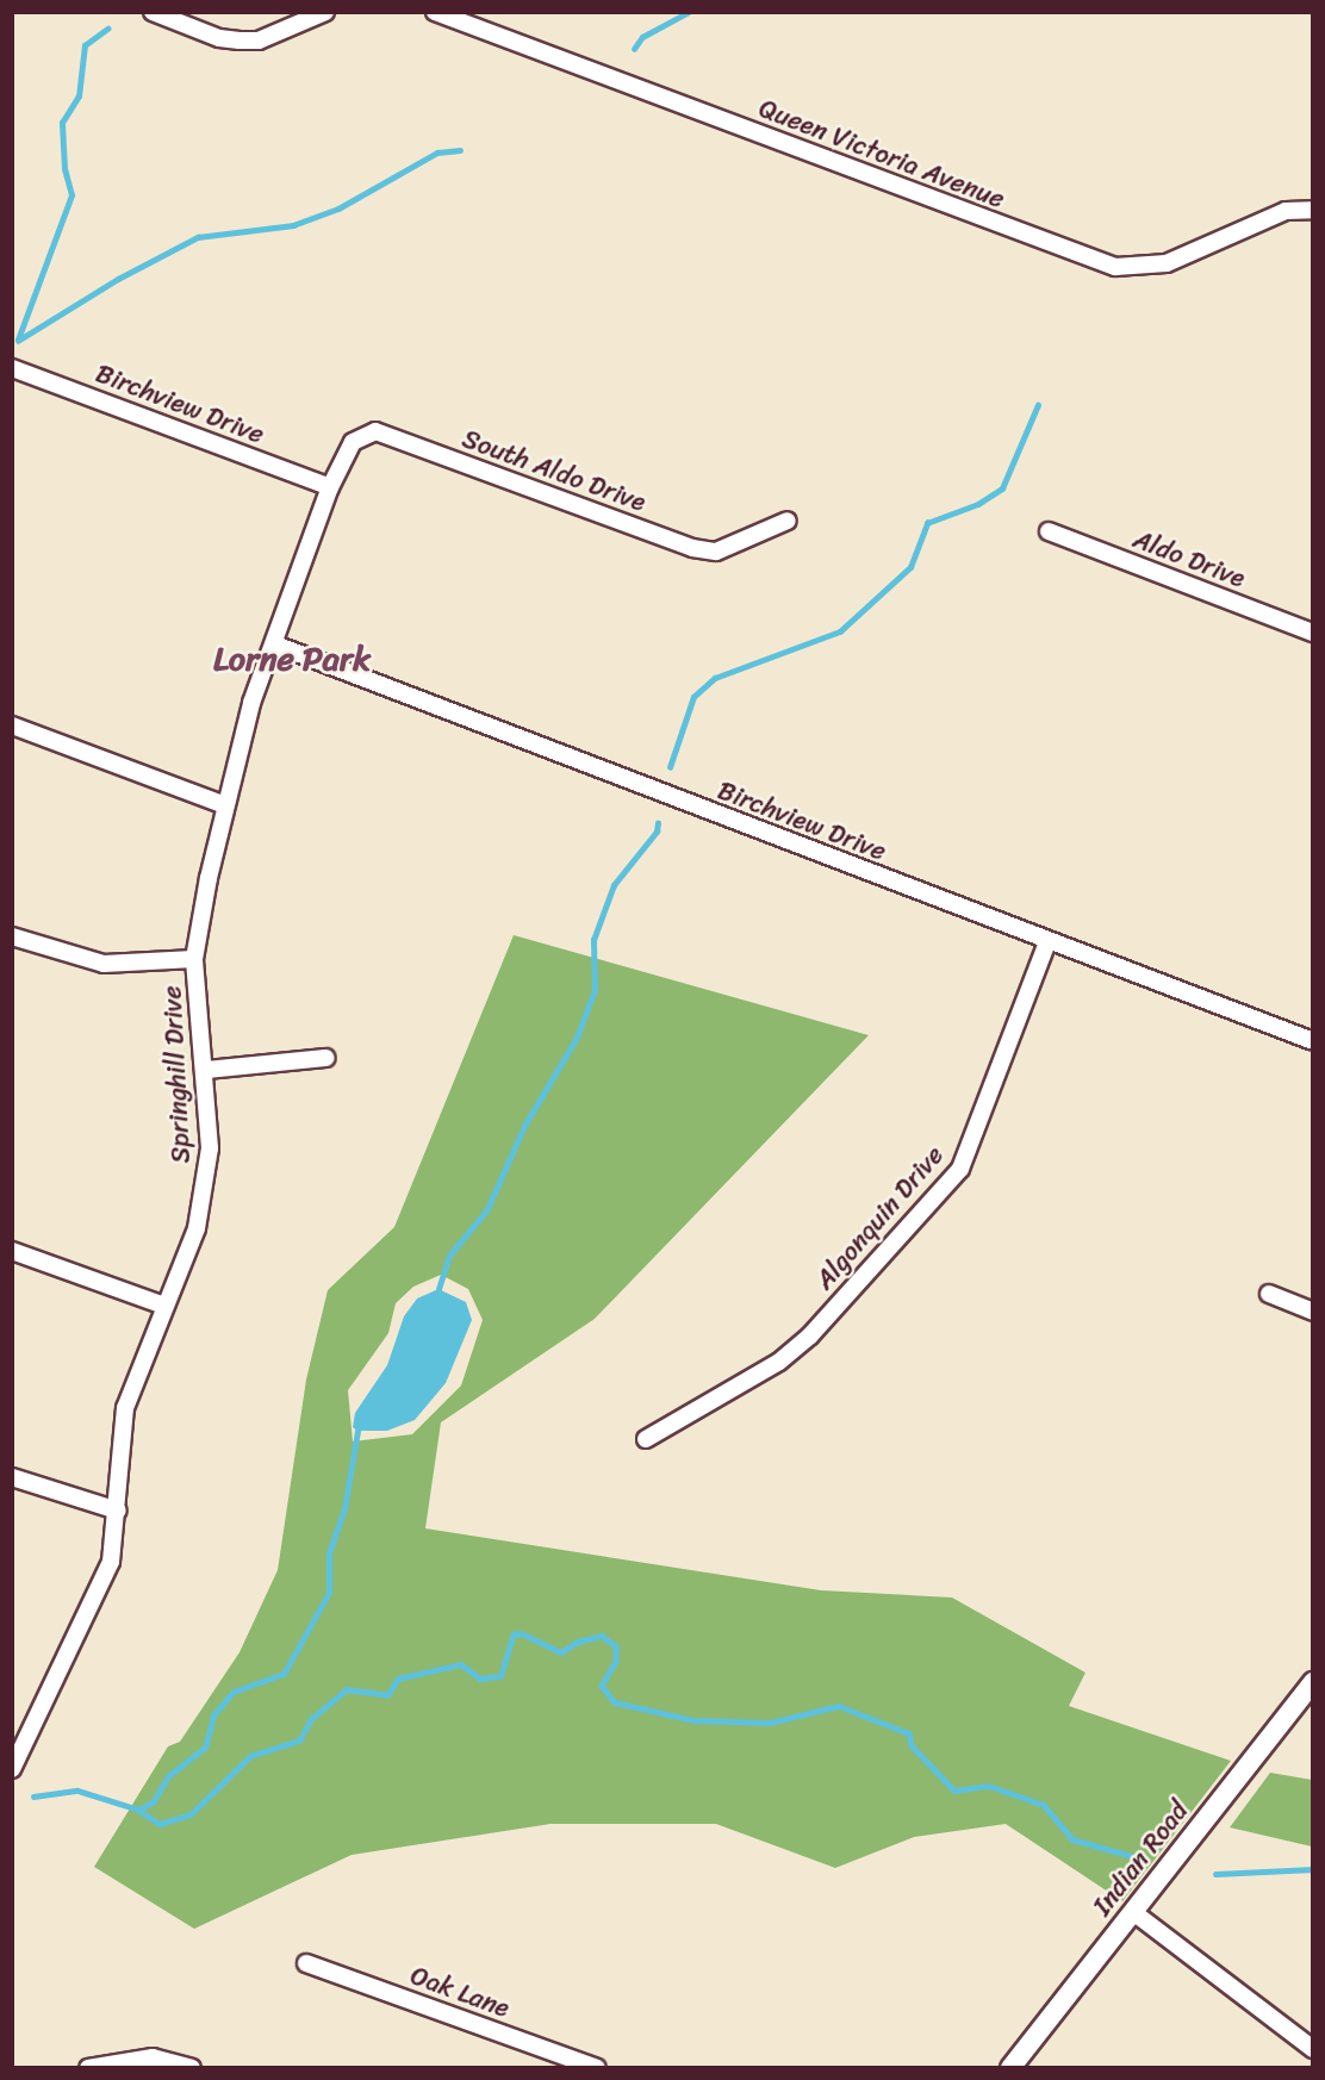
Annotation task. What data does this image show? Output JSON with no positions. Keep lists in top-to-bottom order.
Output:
{
  "streets": {
    "street": [
      "Queen Victoria Avenue",
      "Birchview Drive",
      "South Aldo Drive",
      "Aldo Drive",
      "Springhill Drive",
      "Algonquin Drive",
      "Indian Road",
      "Oak Lane"
    ]
  },
  "crossings": [
    ["Birchview Drive", "South Aldo Drive"],
    ["Birchview Drive", "Springhill Drive"],
    ["Birchview Drive", "Algonquin Drive"],
    ["South Aldo Drive", "Springhill Drive"]
  ],
  "districts": ["Lorne Park"]
}
